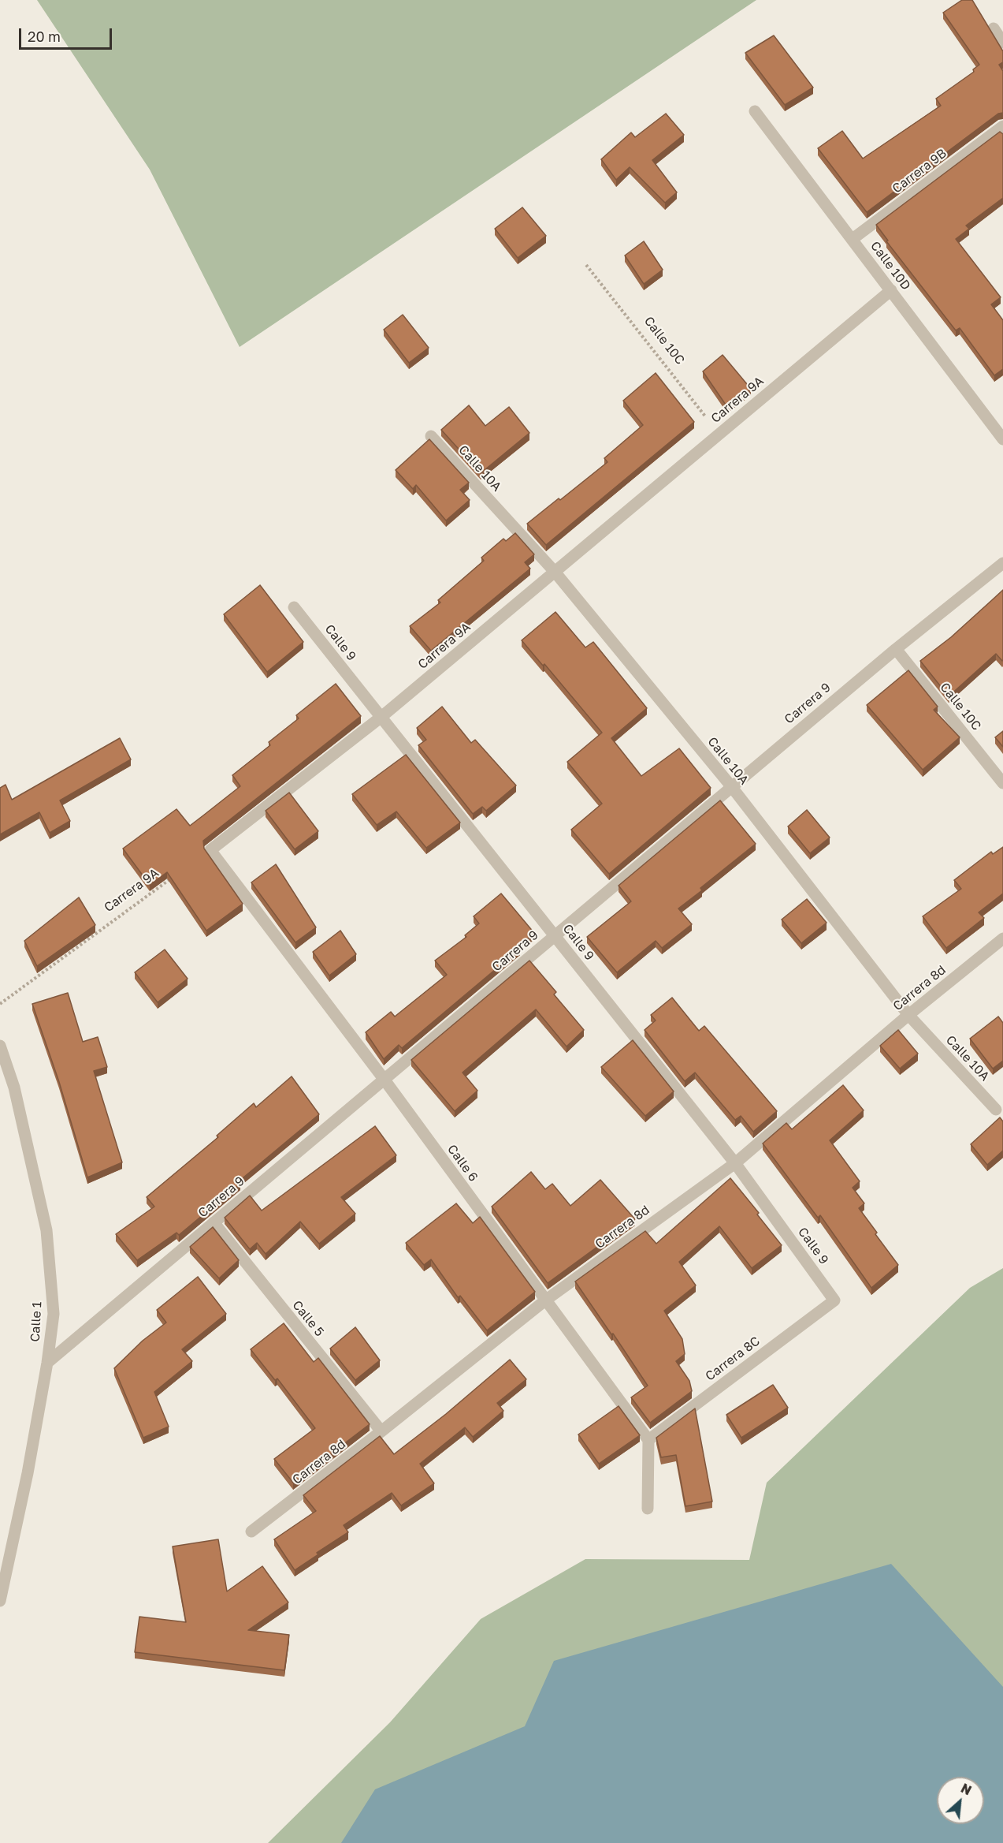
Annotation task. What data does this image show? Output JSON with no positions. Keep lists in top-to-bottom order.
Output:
{
  "streets": {
    "street": [
      "Carrera 9B",
      "Calle 10D",
      "Calle 10C",
      "Carrera 9A",
      "Calle 10A",
      "Calle 9",
      "Carrera 9",
      "Carrera 8d",
      "Calle 6",
      "Calle 5",
      "Calle 1",
      "Carrera 8C"
    ]
  },
  "crossings": [
    ["Carrera 9B", "Calle 10D"],
    ["Calle 10D", "Carrera 9A"],
    ["Calle 10C", "Carrera 9A"],
    ["Calle 10C", "Carrera 9"],
    ["Carrera 9A", "Calle 10A"],
    ["Carrera 9A", "Calle 9"],
    ["Carrera 9A", "Calle 6"],
    ["Calle 10A", "Carrera 9"],
    ["Calle 10A", "Carrera 8d"],
    ["Calle 9", "Carrera 9"],
    ["Calle 9", "Carrera 8d"],
    ["Calle 9", "Carrera 8C"],
    ["Carrera 9", "Calle 6"],
    ["Carrera 9", "Calle 5"],
    ["Carrera 9", "Calle 1"],
    ["Carrera 8d", "Calle 6"],
    ["Carrera 8d", "Calle 5"],
    ["Calle 6", "Carrera 8C"]
  ],
  "scale_bar": "20 m",
  "north": "top right"
}
